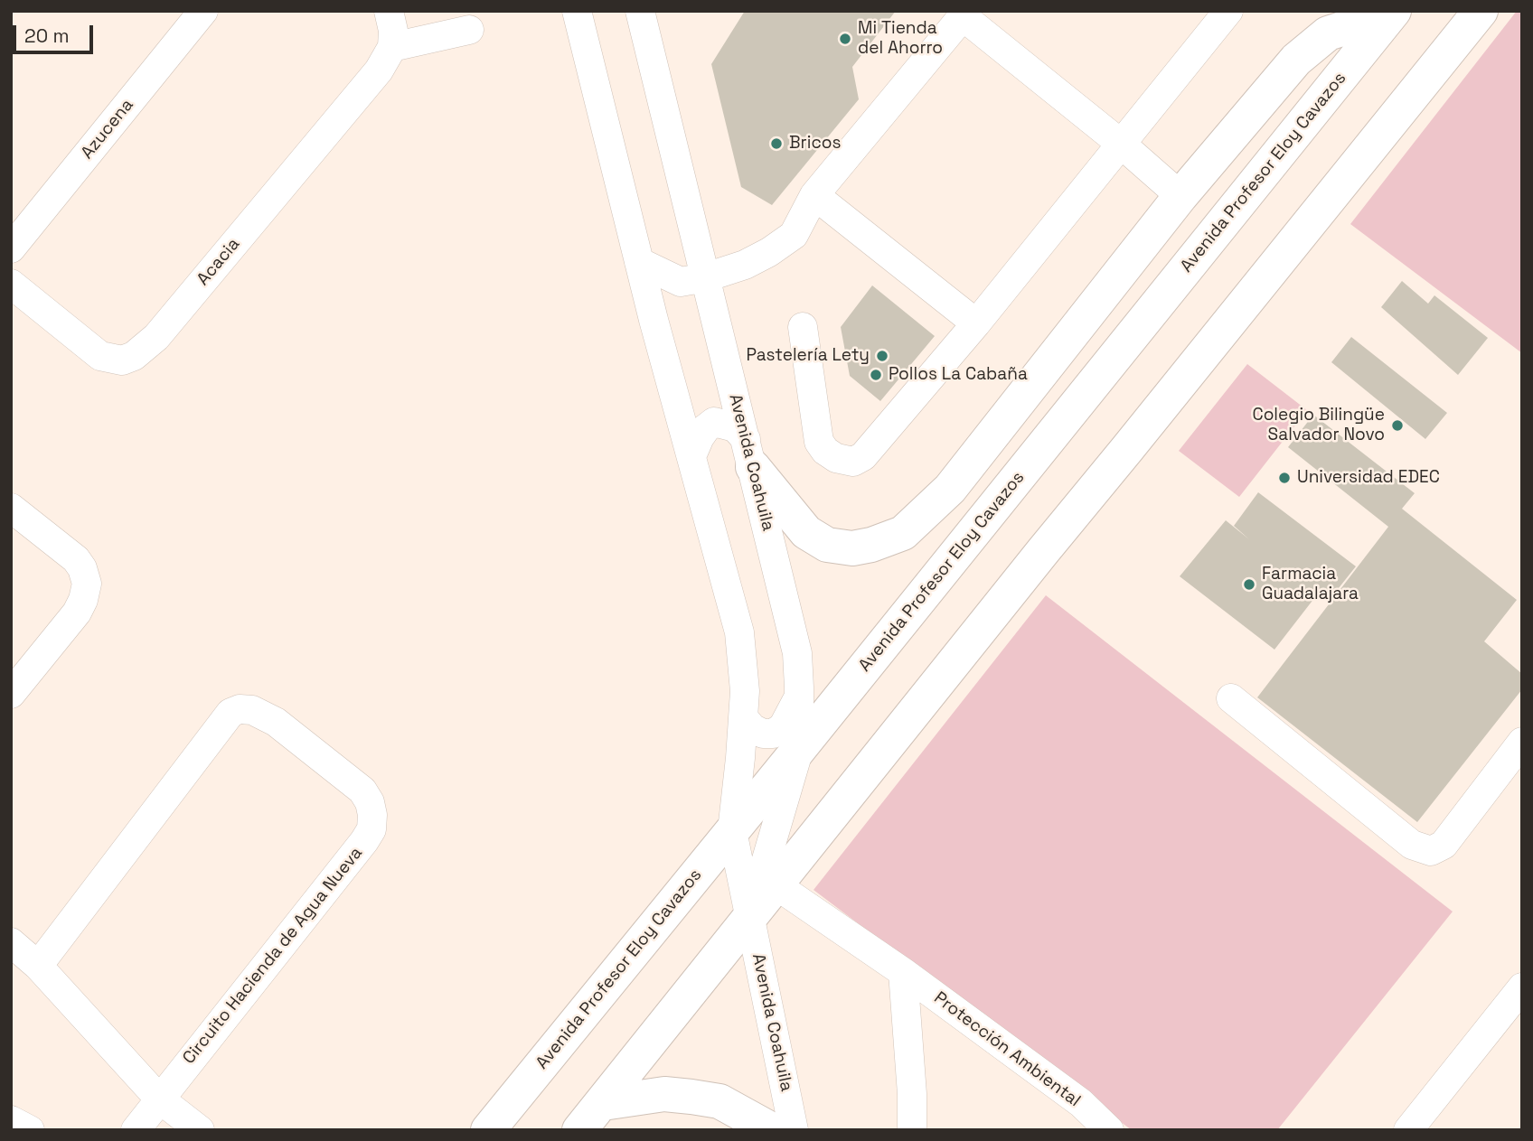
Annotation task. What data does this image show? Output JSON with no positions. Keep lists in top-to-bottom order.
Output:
{
  "streets": {
    "main road": ["Avenida Profesor Eloy Cavazos"],
    "street": [
      "Azucena",
      "Acacia",
      "Avenida Coahuila",
      "Circuito Hacienda de Agua Nueva",
      "Protección Ambiental"
    ]
  },
  "crossings": [
    ["Avenida Profesor Eloy Cavazos", "Avenida Coahuila"]
  ],
  "places": [
    "Mi Tienda del Ahorro",
    "Bricos",
    "Pastelería Lety",
    "Pollos La Cabaña",
    "Colegio Bilingüe Salvador Novo",
    "Universidad EDEC",
    "Farmacia Guadalajara"
  ],
  "scale_bar": "20 m"
}
